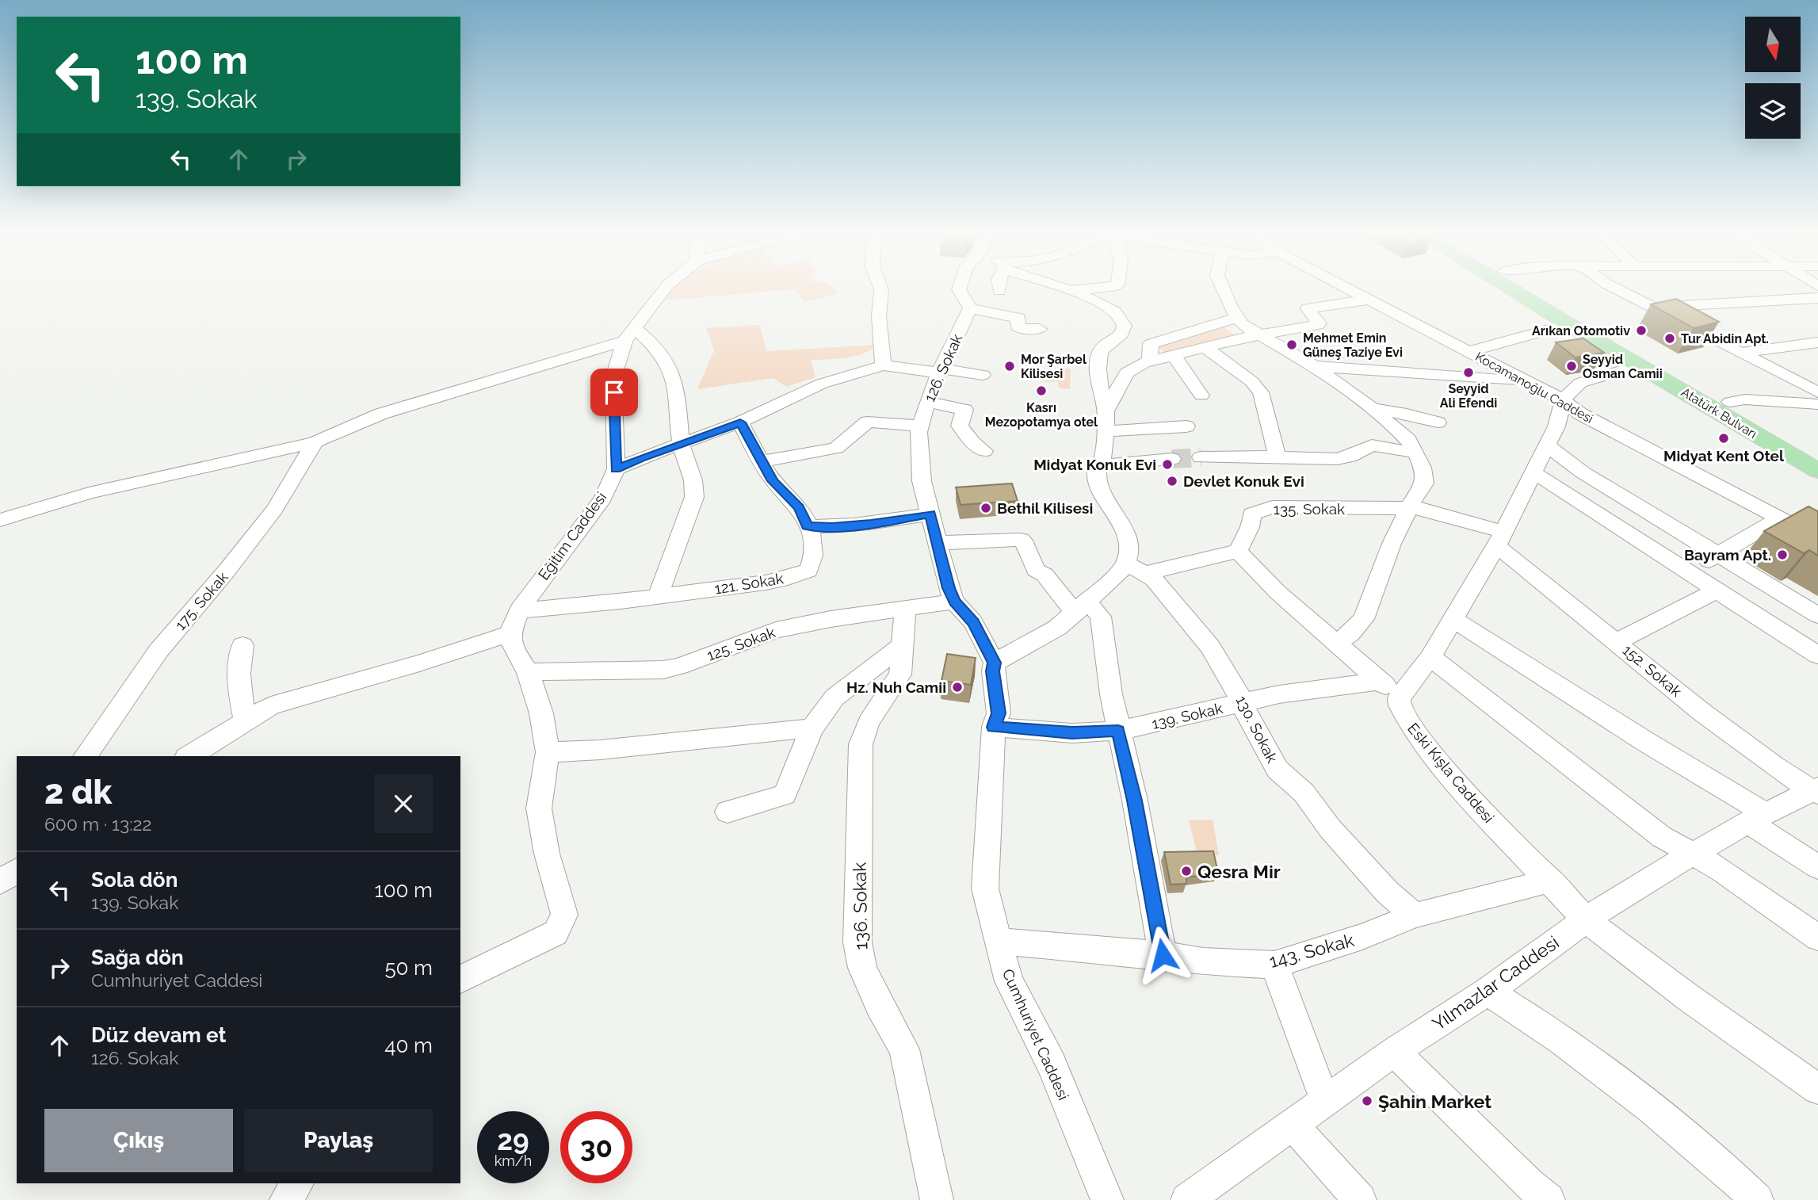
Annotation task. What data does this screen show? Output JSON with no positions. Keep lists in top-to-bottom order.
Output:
{
  "streets": {
    "main road": ["Atatürk Bulvarı"],
    "street": [
      "126. Sokak",
      "Kocamanoğlu Caddesi",
      "135. Sokak",
      "Eğitim Caddesi",
      "121. Sokak",
      "175. Sokak",
      "125. Sokak",
      "152. Sokak",
      "139. Sokak",
      "130. Sokak",
      "Eski Kışla Caddesi",
      "136. Sokak",
      "143. Sokak",
      "Yılmazlar Caddesi",
      "Cumhuriyet Caddesi"
    ]
  },
  "crossings": [
    ["126. Sokak", "125. Sokak"],
    ["126. Sokak", "Cumhuriyet Caddesi"],
    ["135. Sokak", "152. Sokak"],
    ["Eğitim Caddesi", "121. Sokak"],
    ["125. Sokak", "136. Sokak"],
    ["152. Sokak", "Yılmazlar Caddesi"],
    ["139. Sokak", "130. Sokak"],
    ["139. Sokak", "Cumhuriyet Caddesi"],
    ["130. Sokak", "143. Sokak"],
    ["Eski Kışla Caddesi", "143. Sokak"],
    ["Eski Kışla Caddesi", "Yılmazlar Caddesi"],
    ["143. Sokak", "Cumhuriyet Caddesi"]
  ],
  "places": [
    "Arıkan Otomotiv",
    "Tur Abidin Apt.",
    "Mehmet Emin Güneş Taziye Evi",
    "Mor Şarbel Kilisesi",
    "Seyyid Osman Camii",
    "Seyyid Ali Efendi",
    "Kasrı Mezopotamya otel",
    "Midyat Kent Otel",
    "Midyat Konuk Evi",
    "Devlet Konuk Evi",
    "Bethil Kilisesi",
    "Bayram Apt.",
    "Hz. Nuh Camii",
    "Qesra Mir",
    "Şahin Market"
  ],
  "north": "bottom",
  "page": {
    "turn": ["100 m", "139. Sokak"],
    "heading": ["2 dk", "600 m · 13:22"],
    "list": [
      {
        "name": "Sola dön",
        "note": "139. Sokak",
        "value": "100 m"
      },
      {
        "name": "Sağa dön",
        "note": "Cumhuriyet Caddesi",
        "value": "50 m"
      },
      {
        "name": "Düz devam et",
        "note": "126. Sokak",
        "value": "40 m"
      }
    ],
    "buttons": ["Çıkış", "Paylaş"],
    "speed": "29 km/h",
    "limit": "30"
  }
}
